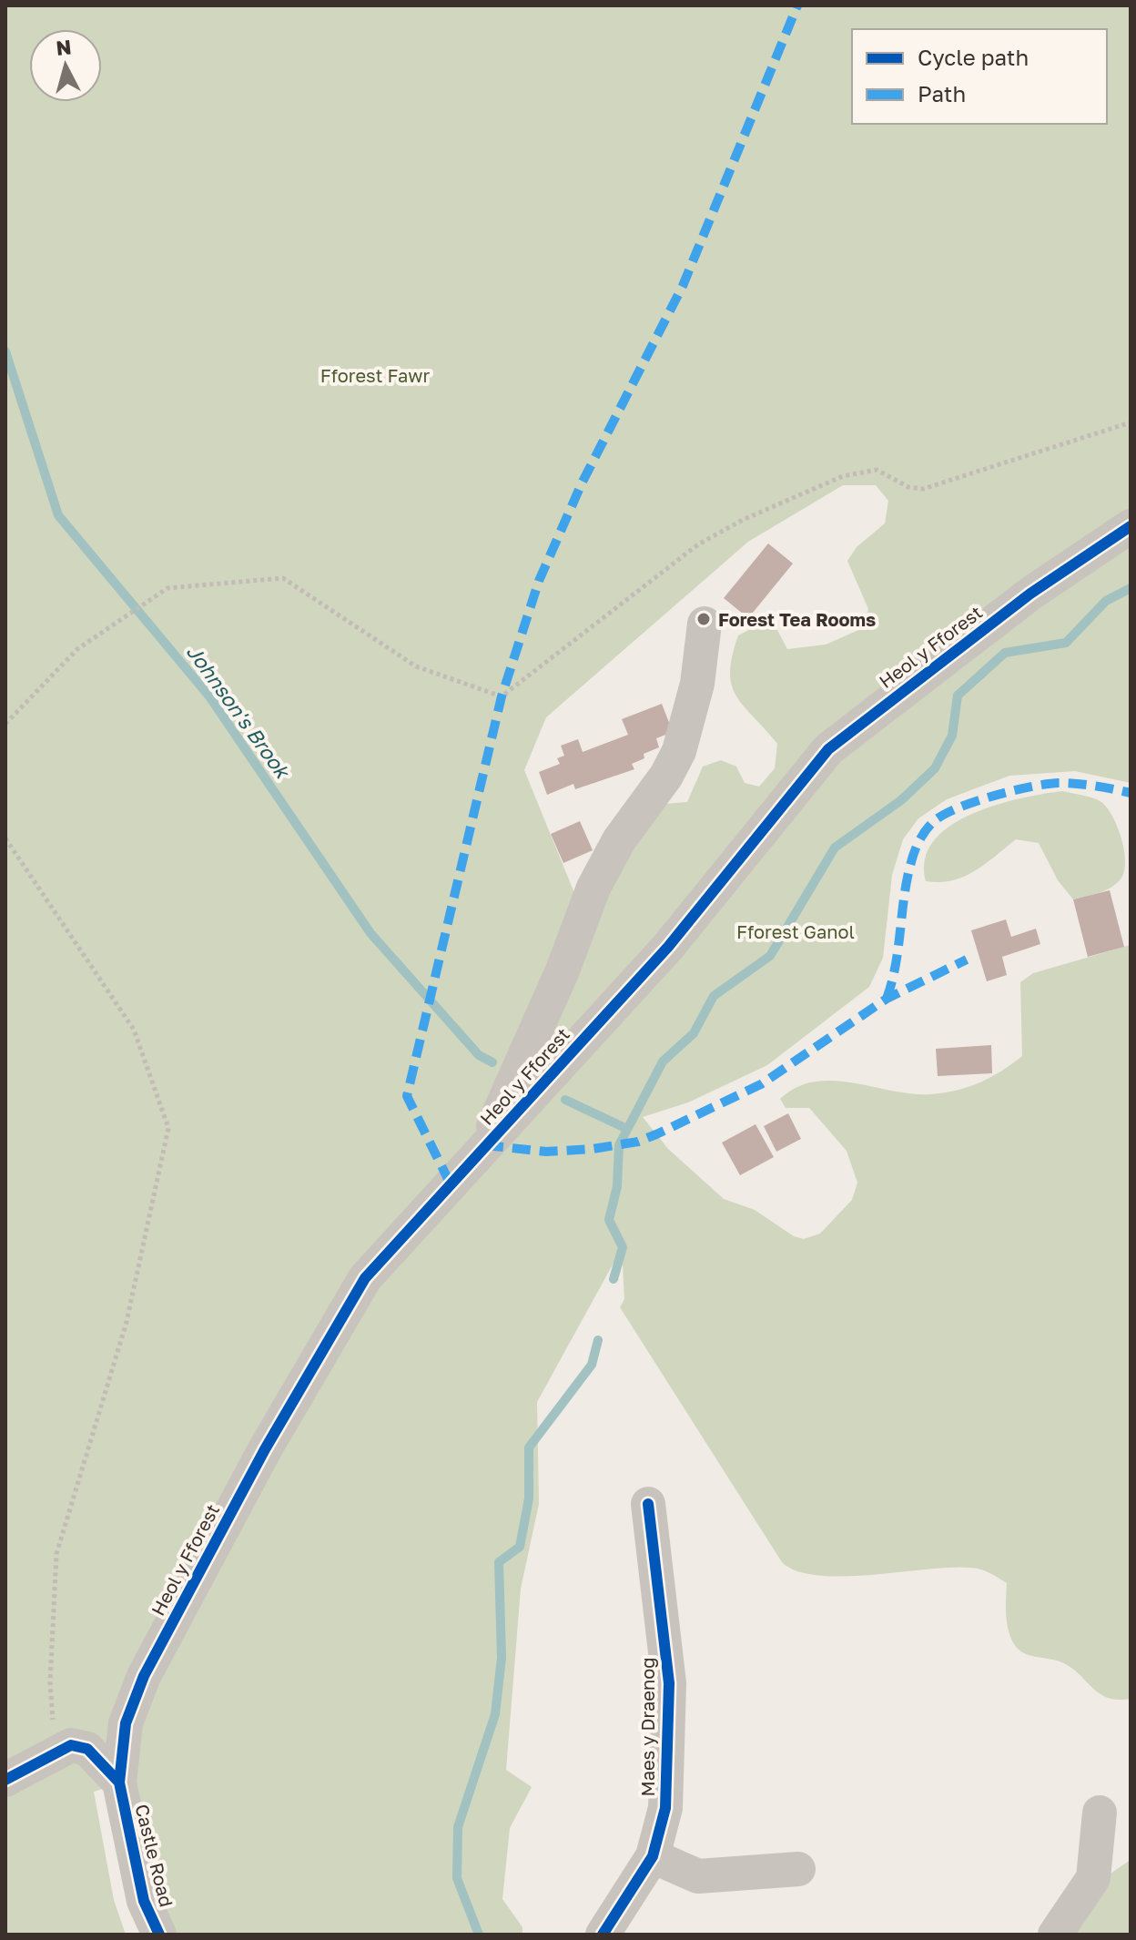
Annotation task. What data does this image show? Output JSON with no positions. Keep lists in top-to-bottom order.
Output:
{
  "streets": {
    "street": ["Heol y Fforest", "Maes y Draenog", "Castle Road"]
  },
  "crossings": [
    ["Heol y Fforest", "Castle Road"]
  ],
  "water": ["Johnson's Brook"],
  "parks": ["Fforest Fawr", "Fforest Ganol"],
  "places": ["Forest Tea Rooms"],
  "legend": ["Cycle path", "Path"],
  "north": "top"
}
